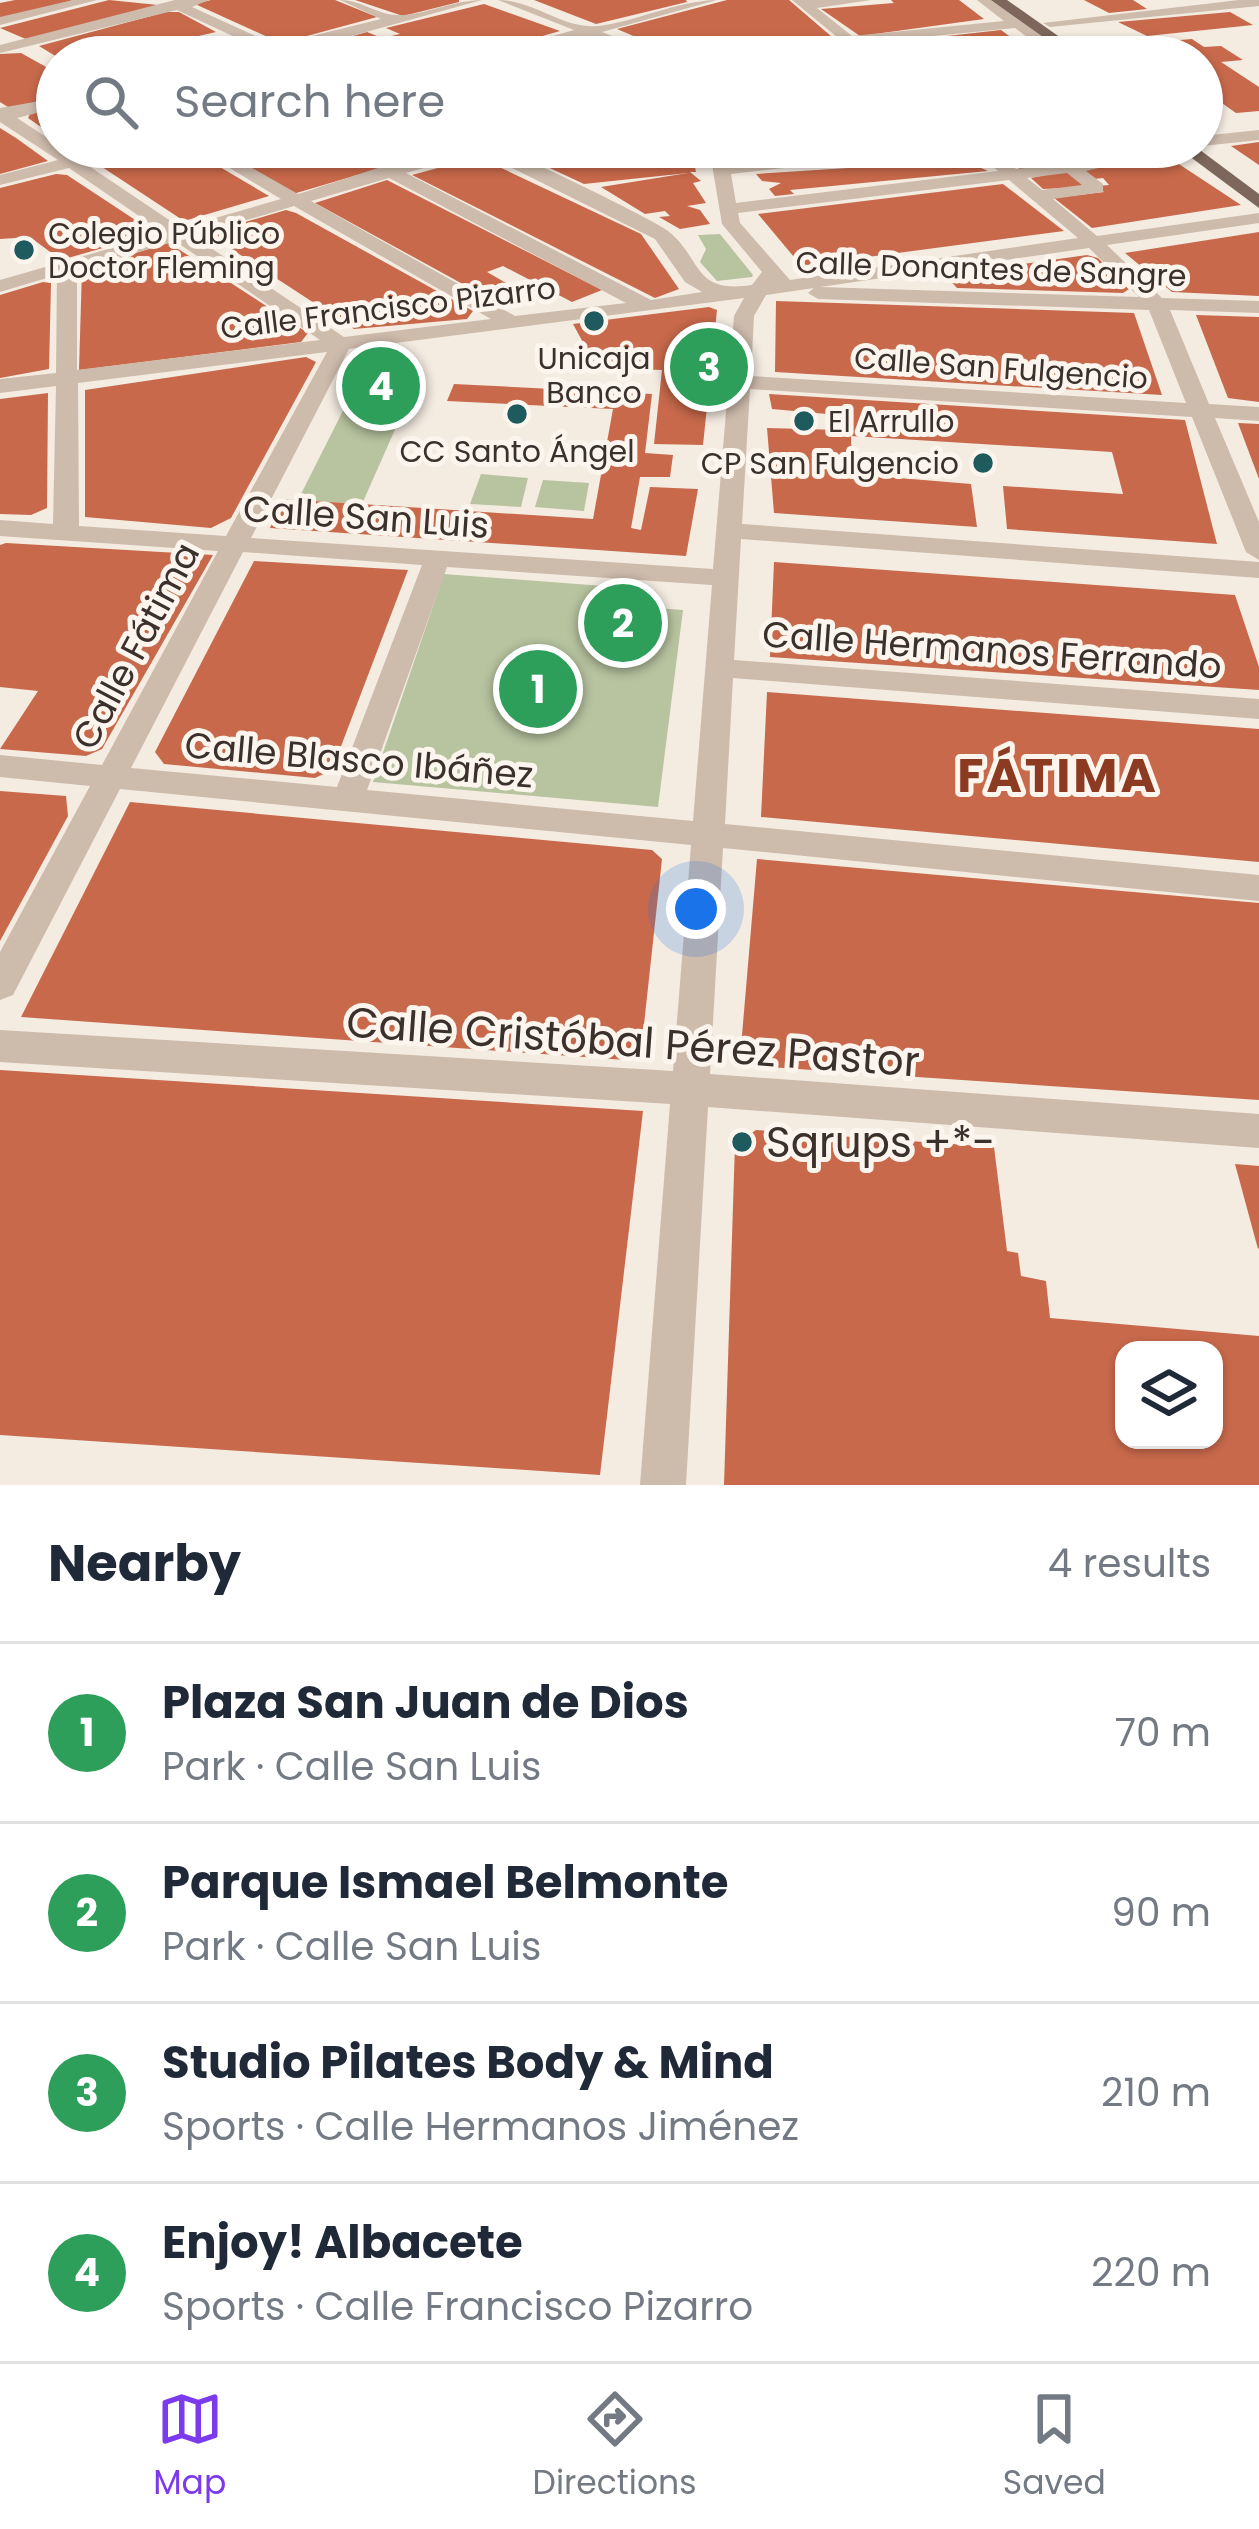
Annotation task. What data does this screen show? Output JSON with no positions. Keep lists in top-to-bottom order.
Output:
{
  "streets": {
    "street": [
      "Calle Donantes de Sangre",
      "Calle Francisco Pizarro",
      "Calle San Fulgencio",
      "Calle San Luis",
      "Calle Fátima",
      "Calle Hermanos Ferrando",
      "Calle Blasco Ibáñez",
      "Calle Cristóbal Pérez Pastor"
    ]
  },
  "crossings": [
    ["Calle Donantes de Sangre", "Calle Francisco Pizarro"],
    ["Calle Francisco Pizarro", "Calle Fátima"],
    ["Calle San Luis", "Calle Fátima"],
    ["Calle Fátima", "Calle Blasco Ibáñez"]
  ],
  "districts": ["FÁTIMA"],
  "places": [
    "Colegio Público Doctor Fleming",
    "Unicaja Banco",
    "CC Santo Ángel",
    "El Arrullo",
    "CP San Fulgencio",
    "Sqrups +*-"
  ],
  "page": {
    "search": "Search here",
    "pins": [
      "3",
      "4",
      "2",
      "1"
    ],
    "heading": ["Nearby", "4 results"],
    "list": [
      {
        "mark": "1",
        "name": "Plaza San Juan de Dios",
        "note": "Park · Calle San Luis",
        "value": "70 m"
      },
      {
        "mark": "2",
        "name": "Parque Ismael Belmonte",
        "note": "Park · Calle San Luis",
        "value": "90 m"
      },
      {
        "mark": "3",
        "name": "Studio Pilates Body & Mind",
        "note": "Sports · Calle Hermanos Jiménez",
        "value": "210 m"
      },
      {
        "mark": "4",
        "name": "Enjoy! Albacete",
        "note": "Sports · Calle Francisco Pizarro",
        "value": "220 m"
      }
    ],
    "nav": ["Map", "Directions", "Saved"]
  }
}
